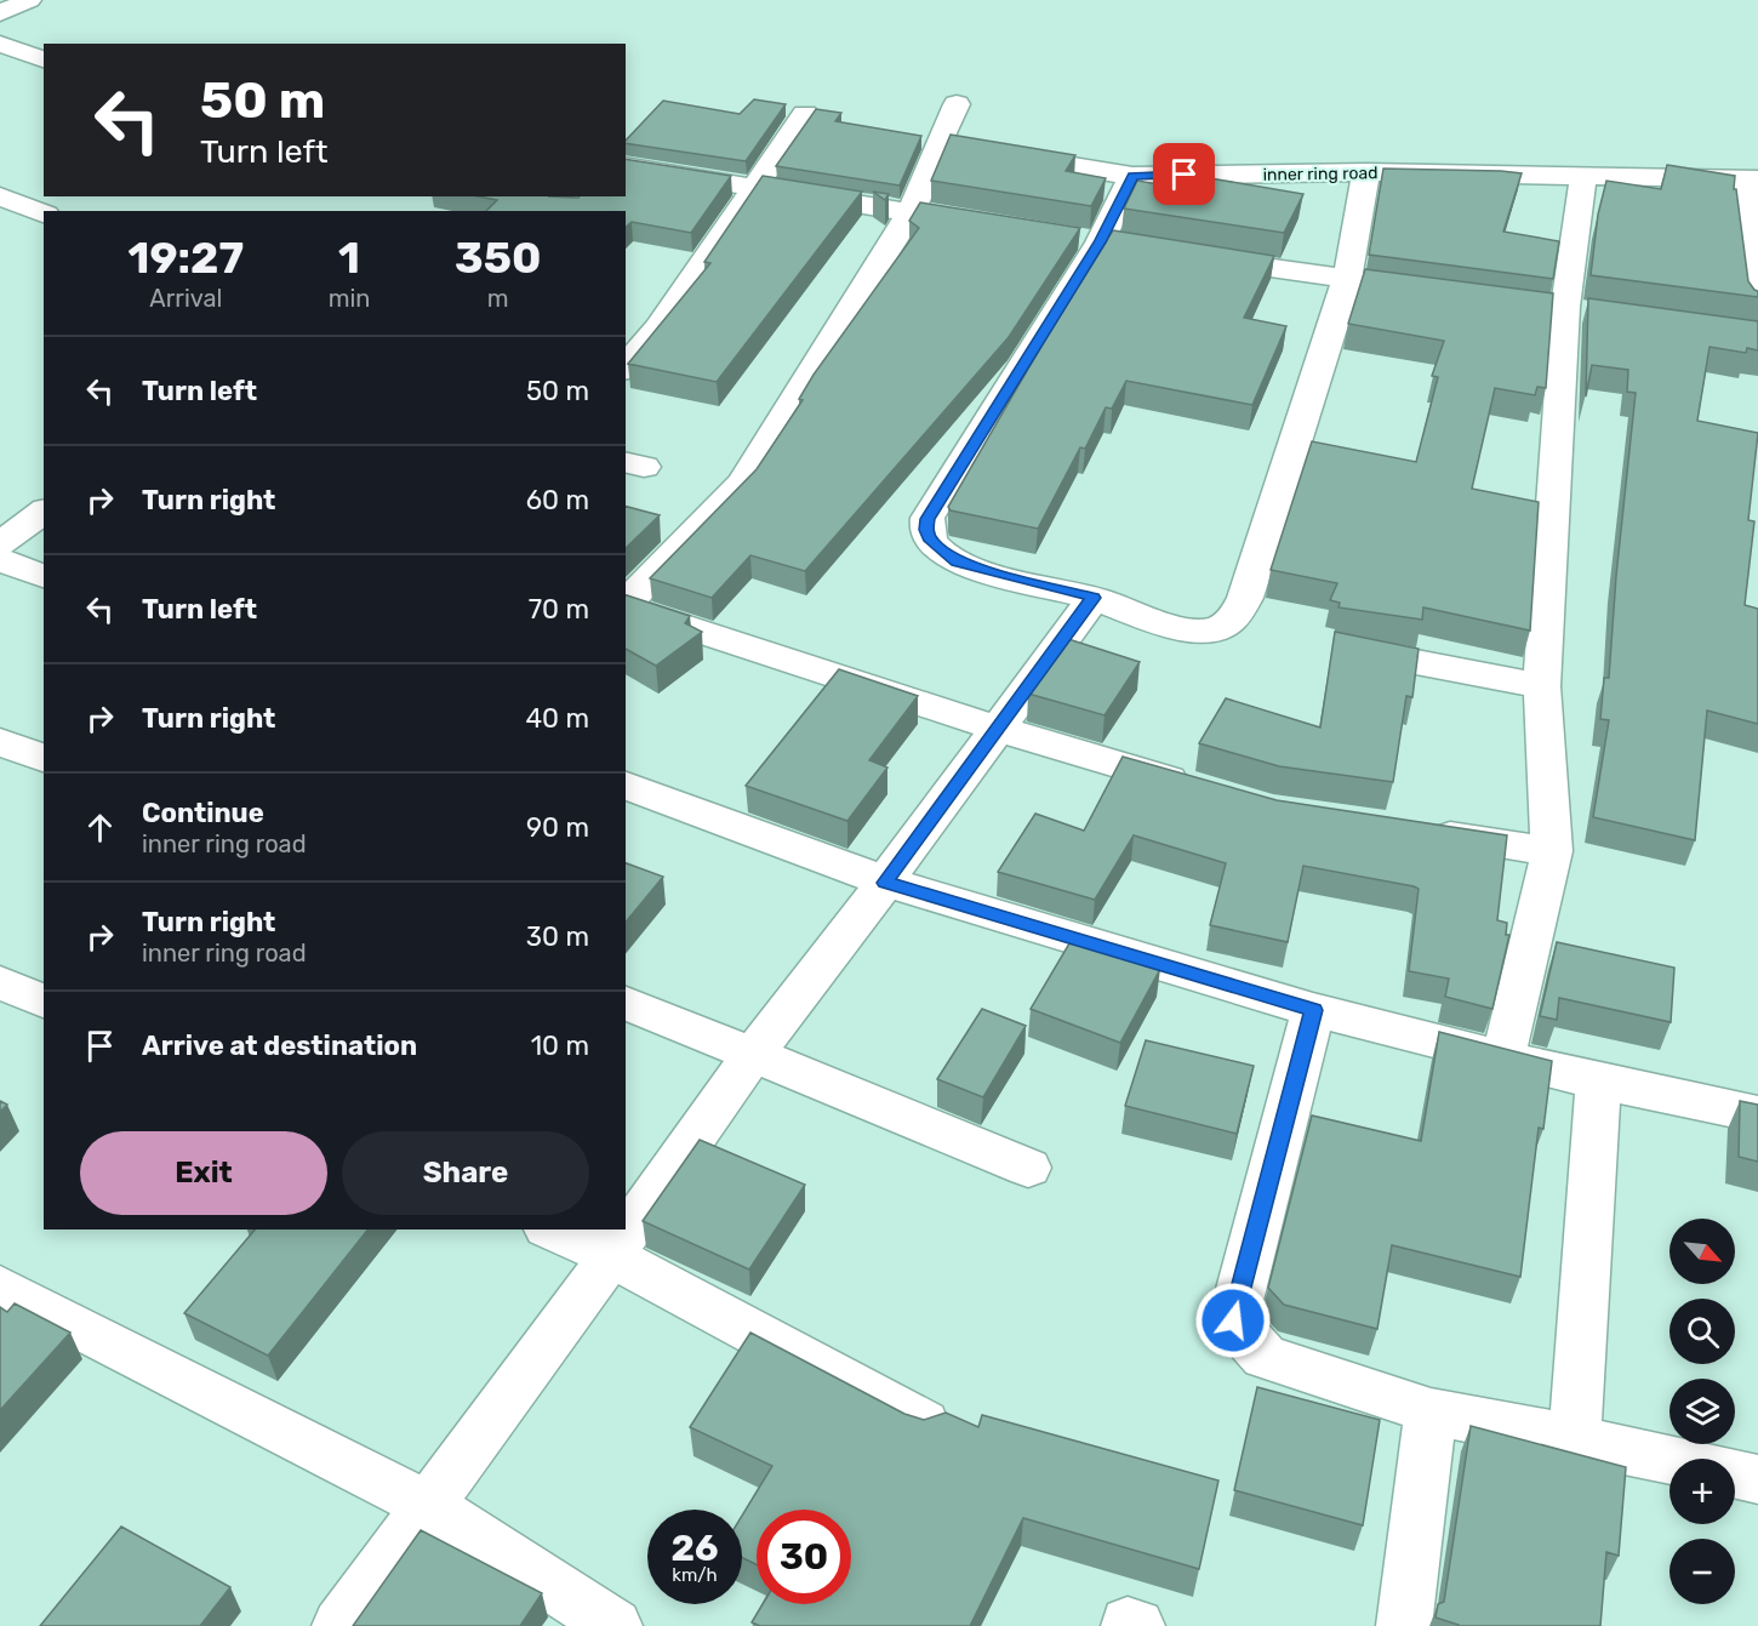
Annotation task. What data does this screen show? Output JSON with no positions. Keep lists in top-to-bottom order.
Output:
{
  "streets": {
    "street": ["inner ring road"]
  },
  "north": "bottom right",
  "page": {
    "turn": ["50 m", "Turn left"],
    "eta": [
      "19:27",
      "Arrival",
      "1",
      "min",
      "350",
      "m"
    ],
    "list": [
      {
        "name": "Turn left",
        "value": "50 m"
      },
      {
        "name": "Turn right",
        "value": "60 m"
      },
      {
        "name": "Turn left",
        "value": "70 m"
      },
      {
        "name": "Turn right",
        "value": "40 m"
      },
      {
        "name": "Continue",
        "note": "inner ring road",
        "value": "90 m"
      },
      {
        "name": "Turn right",
        "note": "inner ring road",
        "value": "30 m"
      },
      {
        "name": "Arrive at destination",
        "value": "10 m"
      }
    ],
    "buttons": ["Exit", "Share"],
    "map_buttons": ["+", "−"],
    "speed": "26 km/h",
    "limit": "30"
  }
}
